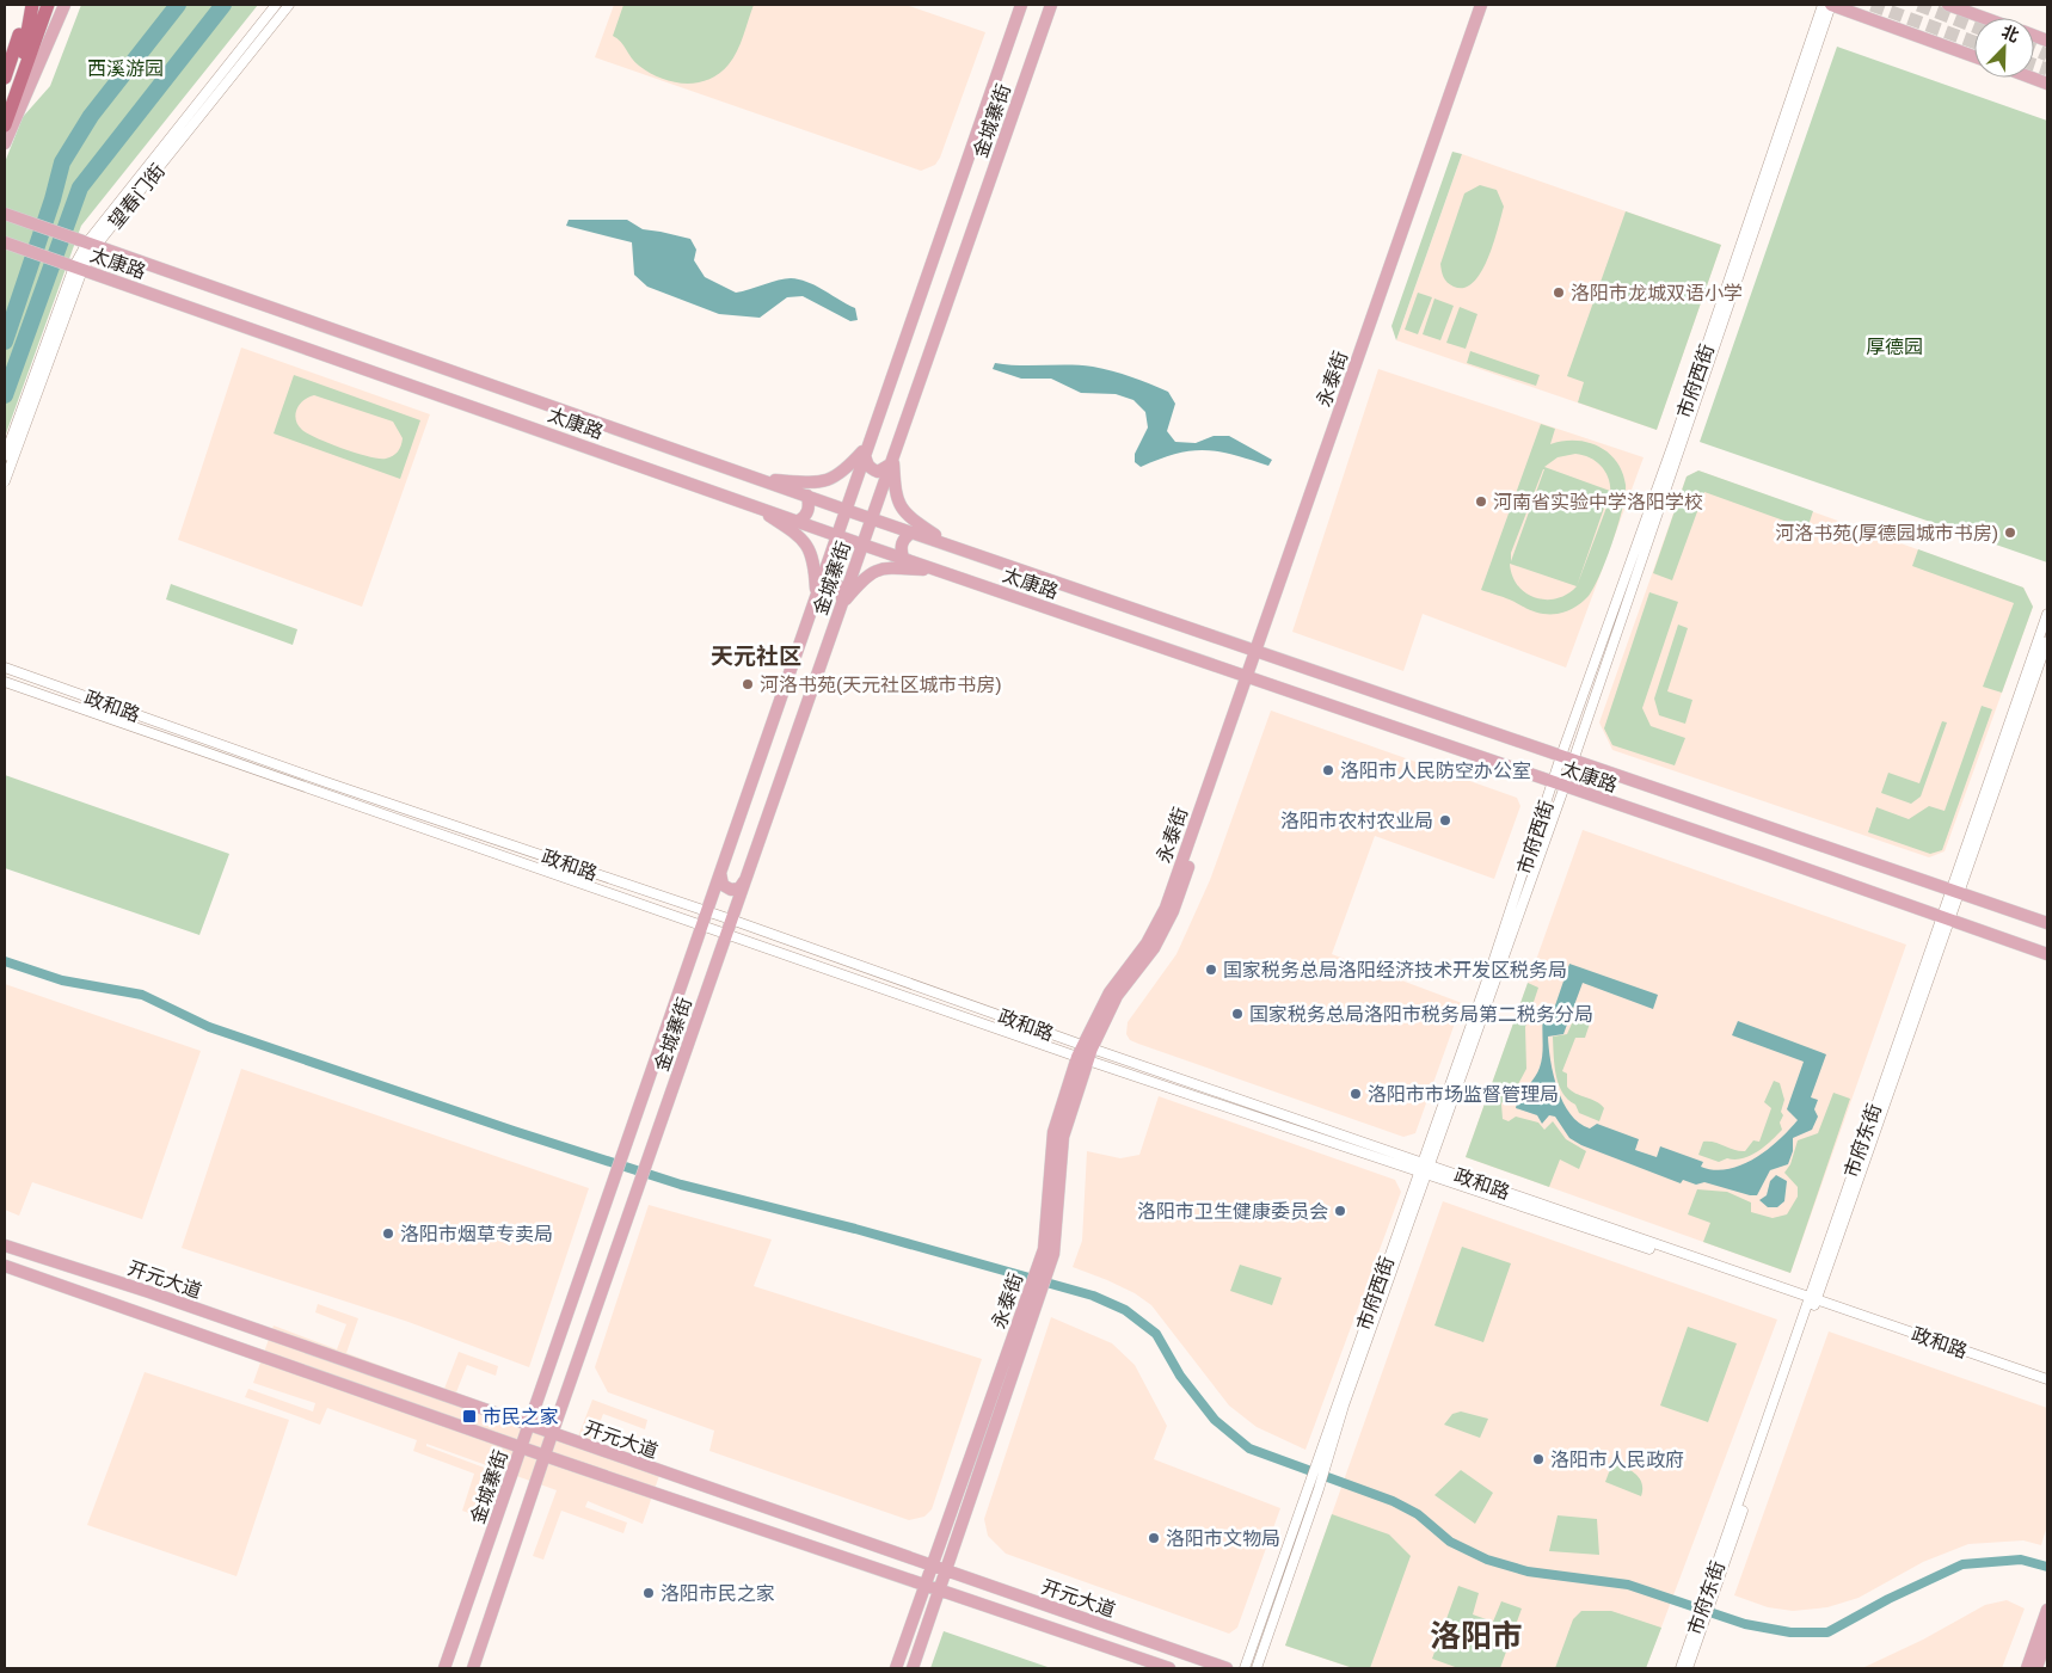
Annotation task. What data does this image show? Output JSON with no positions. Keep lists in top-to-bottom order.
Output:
{
  "streets": {
    "main road": [
      "金城寨街",
      "太康路",
      "永泰街",
      "开元大道"
    ],
    "street": [
      "望春门街",
      "市府西街",
      "政和路",
      "市府东街"
    ]
  },
  "crossings": [
    ["金城寨街", "太康路"],
    ["金城寨街", "政和路"],
    ["金城寨街", "开元大道"],
    ["望春门街", "太康路"],
    ["太康路", "永泰街"],
    ["太康路", "市府西街"],
    ["太康路", "市府东街"],
    ["永泰街", "政和路"],
    ["永泰街", "开元大道"],
    ["市府西街", "政和路"],
    ["政和路", "市府东街"]
  ],
  "districts": ["天元社区", "洛阳市"],
  "parks": ["西溪游园", "厚德园"],
  "places": {
    "other": [
      "洛阳市龙城双语小学",
      "河南省实验中学洛阳学校",
      "河洛书苑(厚德园城市书房)",
      "河洛书苑(天元社区城市书房)",
      "洛阳市人民防空办公室",
      "洛阳市农村农业局",
      "国家税务总局洛阳经济技术开发区税务局",
      "国家税务总局洛阳市税务局第二税务分局",
      "洛阳市市场监督管理局",
      "洛阳市卫生健康委员会",
      "洛阳市烟草专卖局",
      "洛阳市人民政府",
      "洛阳市文物局",
      "洛阳市民之家"
    ],
    "transit": ["市民之家"]
  },
  "north": "top right"
}
